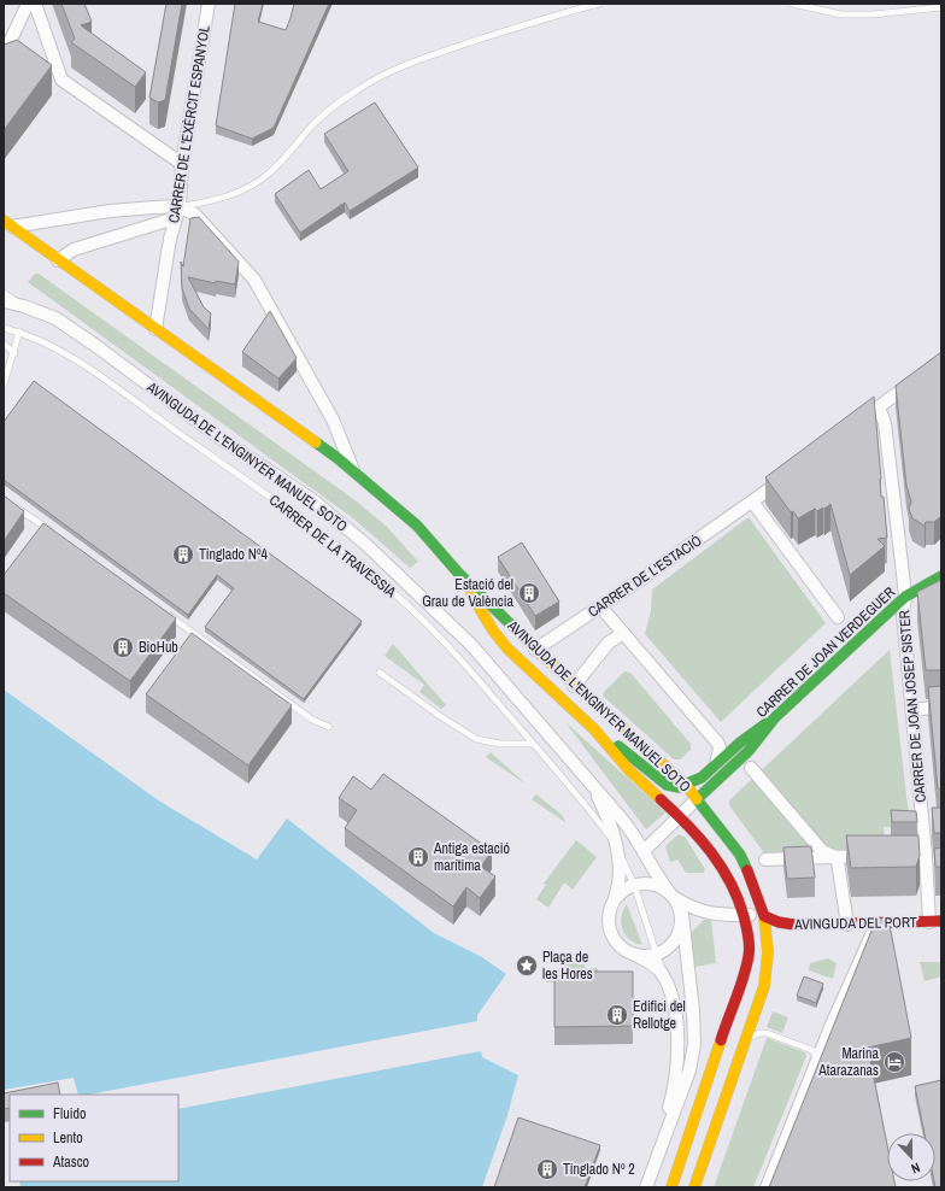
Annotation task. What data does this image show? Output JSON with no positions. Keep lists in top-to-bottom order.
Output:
{
  "streets": {
    "main road": ["AVINGUDA DE L'ENGINYER MANUEL SOTO", "CARRER DE JOAN VERDEGUER", "AVINGUDA DEL PORT"],
    "street": ["CARRER DE L'EXÈRCIT ESPANYOL", "CARRER DE L'ESTACIÓ", "CARRER DE JOAN JOSEP SISTER"],
    "lane": ["CARRER DE LA TRAVESSIA"]
  },
  "crossings": [
    ["CARRER DE L'EXÈRCIT ESPANYOL", "AVINGUDA DE L'ENGINYER MANUEL SOTO"],
    ["AVINGUDA DE L'ENGINYER MANUEL SOTO", "CARRER DE LA TRAVESSIA"],
    ["AVINGUDA DE L'ENGINYER MANUEL SOTO", "CARRER DE L'ESTACIÓ"],
    ["AVINGUDA DE L'ENGINYER MANUEL SOTO", "CARRER DE JOAN VERDEGUER"],
    ["AVINGUDA DE L'ENGINYER MANUEL SOTO", "AVINGUDA DEL PORT"],
    ["CARRER DE JOAN VERDEGUER", "CARRER DE JOAN JOSEP SISTER"],
    ["CARRER DE JOAN JOSEP SISTER", "AVINGUDA DEL PORT"]
  ],
  "places": {
    "building": [
      "Tinglado Nº4",
      "Estació del Grau de València",
      "BioHub",
      "Antiga estació marítima",
      "Edifici del Rellotge",
      "Tinglado Nº 2"
    ],
    "place": ["Plaça de les Hores"],
    "hotel": ["Marina Atarazanas"]
  },
  "legend": ["Fluido", "Lento", "Atasco"],
  "north": "bottom"
}
